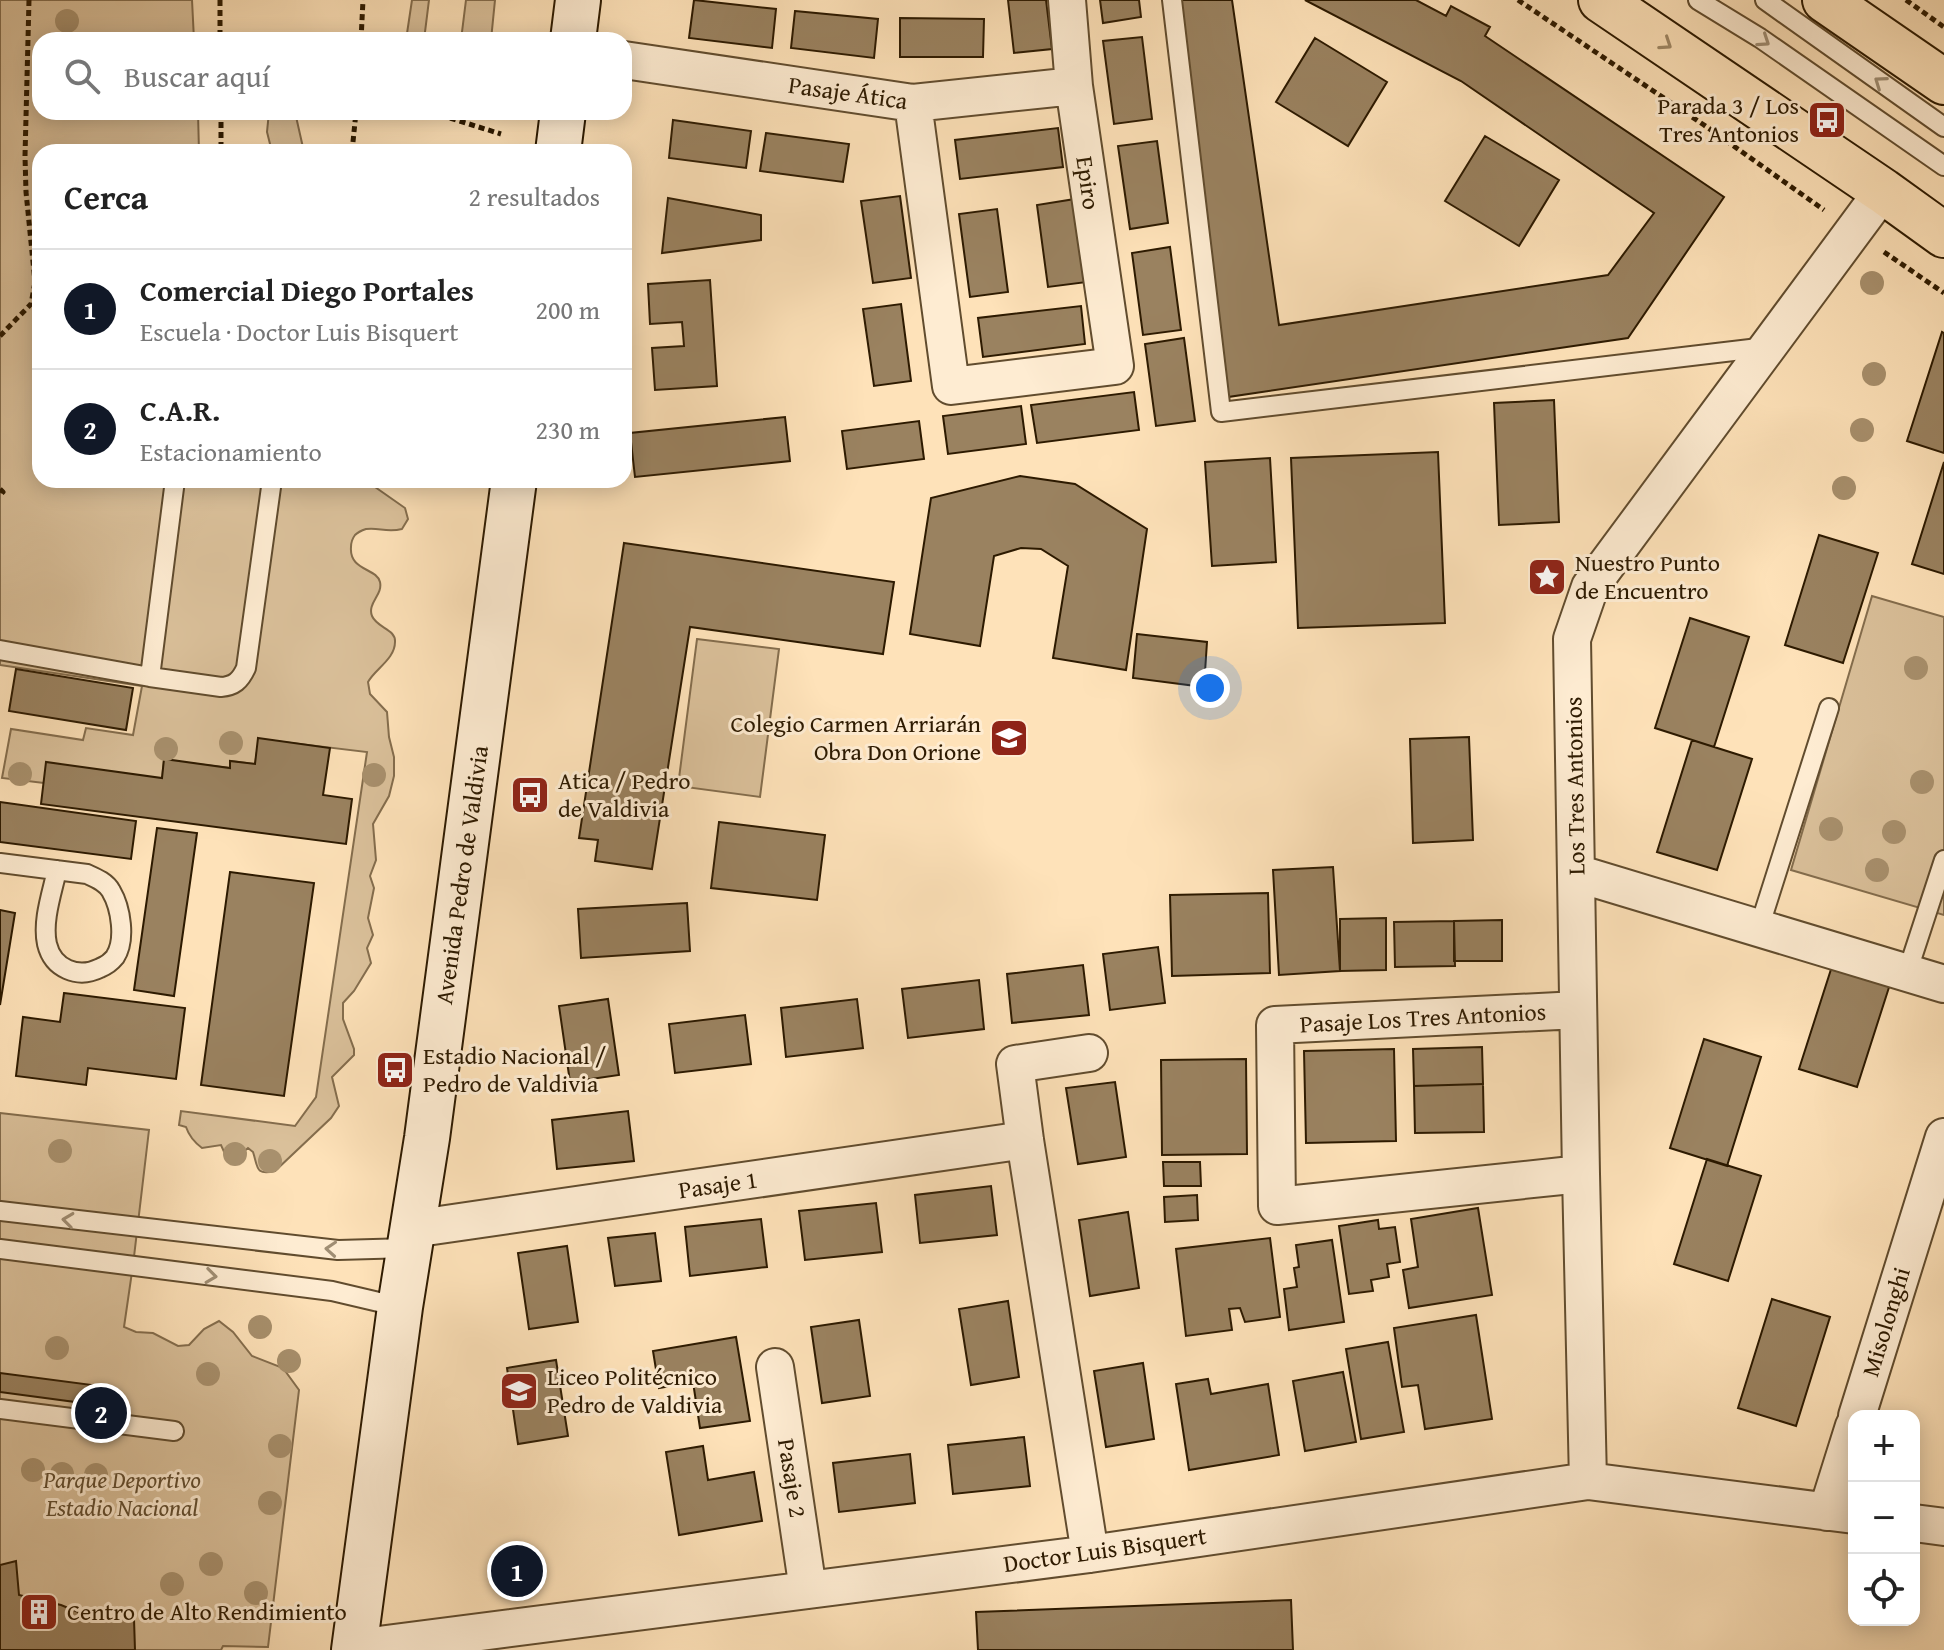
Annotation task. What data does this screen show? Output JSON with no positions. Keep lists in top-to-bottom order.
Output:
{
  "streets": {
    "main road": ["Avenida Pedro de Valdivia"],
    "street": [
      "Pasaje Ática",
      "Epiro",
      "Los Tres Antonios",
      "Pasaje Los Tres Antonios",
      "Pasaje 1",
      "Misolonghi",
      "Pasaje 2",
      "Doctor Luis Bisquert"
    ]
  },
  "crossings": [
    ["Pasaje Ática", "Epiro"],
    ["Los Tres Antonios", "Pasaje Los Tres Antonios"],
    ["Los Tres Antonios", "Doctor Luis Bisquert"],
    ["Avenida Pedro de Valdivia", "Pasaje 1"],
    ["Avenida Pedro de Valdivia", "Doctor Luis Bisquert"],
    ["Pasaje 2", "Doctor Luis Bisquert"]
  ],
  "parks": ["Parque Deportivo Estadio Nacional"],
  "places": {
    "bus stop": ["Parada 3 / Los Tres Antonios", "Atica / Pedro de Valdivia", "Estadio Nacional / Pedro de Valdivia"],
    "place": ["Nuestro Punto de Encuentro"],
    "school or university": ["Colegio Carmen Arriarán Obra Don Orione", "Liceo Politécnico Pedro de Valdivia"],
    "building": ["Centro de Alto Rendimiento"]
  },
  "page": {
    "search": "Buscar aquí",
    "heading": ["Cerca", "2 resultados"],
    "list": [
      {
        "mark": "1",
        "name": "Comercial Diego Portales",
        "note": "Escuela · Doctor Luis Bisquert",
        "value": "200 m"
      },
      {
        "mark": "2",
        "name": "C.A.R.",
        "note": "Estacionamiento",
        "value": "230 m"
      }
    ],
    "pins": ["2", "1"],
    "map_buttons": ["+", "−"]
  }
}
